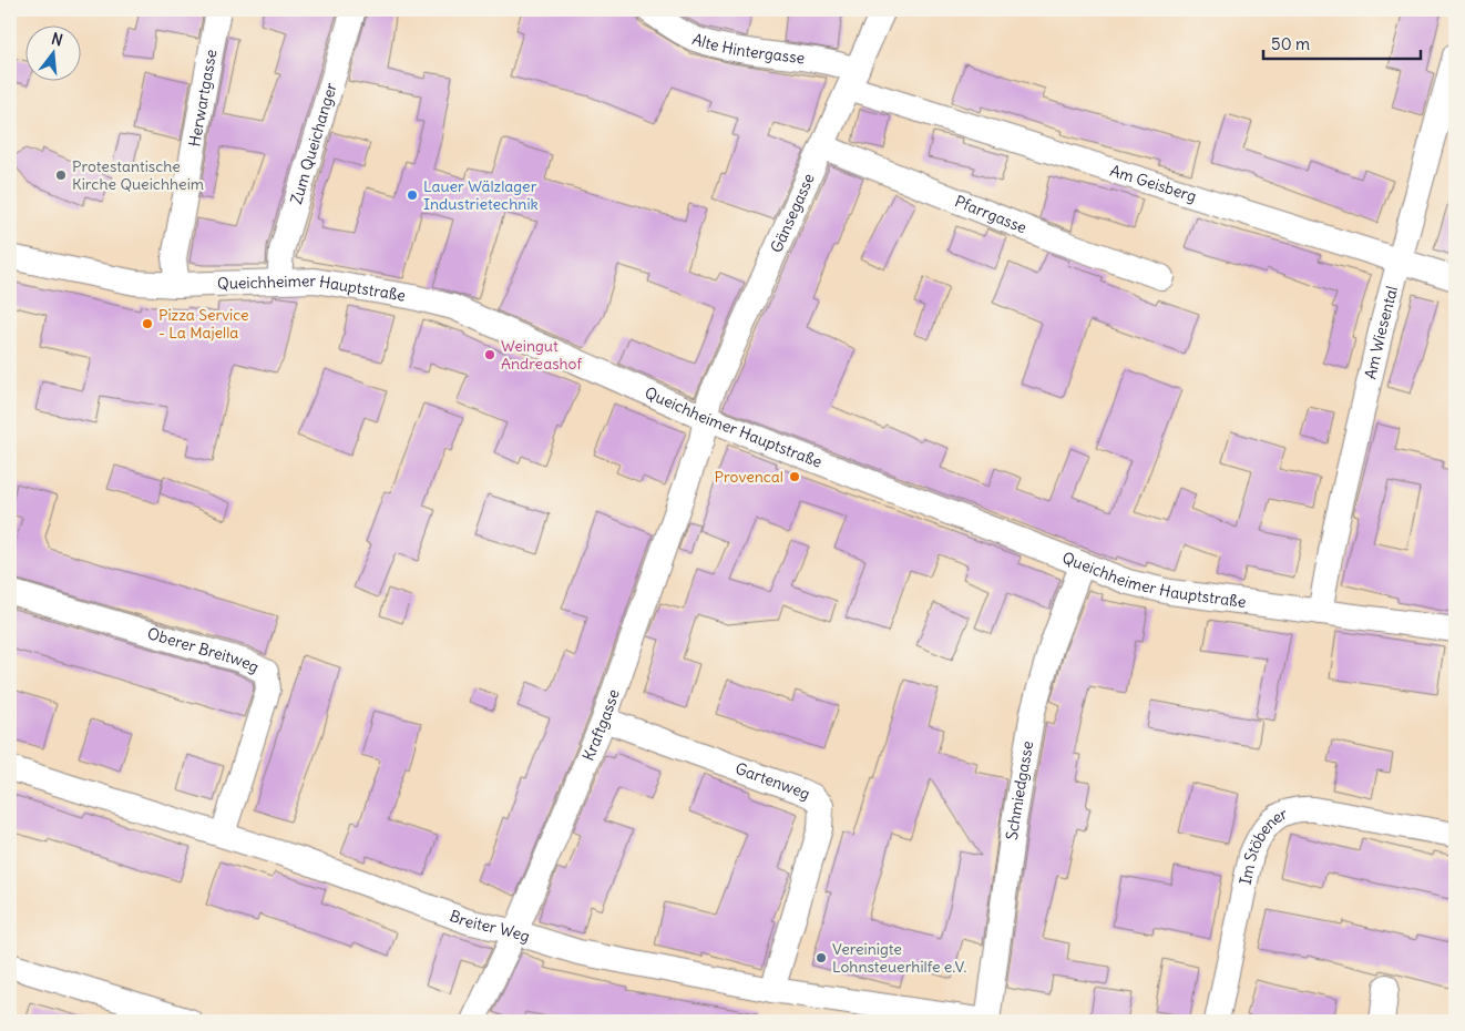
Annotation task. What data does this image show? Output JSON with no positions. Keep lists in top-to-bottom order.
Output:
{
  "streets": {
    "street": [
      "Alte Hintergasse",
      "Herwartgasse",
      "Zum Queichanger",
      "Am Geisberg",
      "Gänsegasse",
      "Pfarrgasse",
      "Queichheimer Hauptstraße",
      "Am Wiesental",
      "Oberer Breitweg",
      "Kraftgasse",
      "Gartenweg",
      "Schmiedgasse",
      "Im Stöbener",
      "Breiter Weg"
    ]
  },
  "crossings": [
    ["Alte Hintergasse", "Am Geisberg"],
    ["Alte Hintergasse", "Gänsegasse"],
    ["Herwartgasse", "Queichheimer Hauptstraße"],
    ["Zum Queichanger", "Queichheimer Hauptstraße"],
    ["Am Geisberg", "Gänsegasse"],
    ["Am Geisberg", "Am Wiesental"],
    ["Gänsegasse", "Pfarrgasse"],
    ["Gänsegasse", "Queichheimer Hauptstraße"],
    ["Gänsegasse", "Kraftgasse"],
    ["Queichheimer Hauptstraße", "Am Wiesental"],
    ["Queichheimer Hauptstraße", "Kraftgasse"],
    ["Queichheimer Hauptstraße", "Schmiedgasse"],
    ["Oberer Breitweg", "Breiter Weg"],
    ["Kraftgasse", "Gartenweg"],
    ["Kraftgasse", "Breiter Weg"],
    ["Gartenweg", "Breiter Weg"],
    ["Schmiedgasse", "Breiter Weg"]
  ],
  "places": [
    "Protestantische Kirche Queichheim",
    "Lauer Wälzlager Industrietechnik",
    "Pizza Service - La Majella",
    "Weingut Andreashof",
    "Provencal",
    "Vereinigte Lohnsteuerhilfe e.V."
  ],
  "scale_bar": "50 m",
  "north": "top"
}
